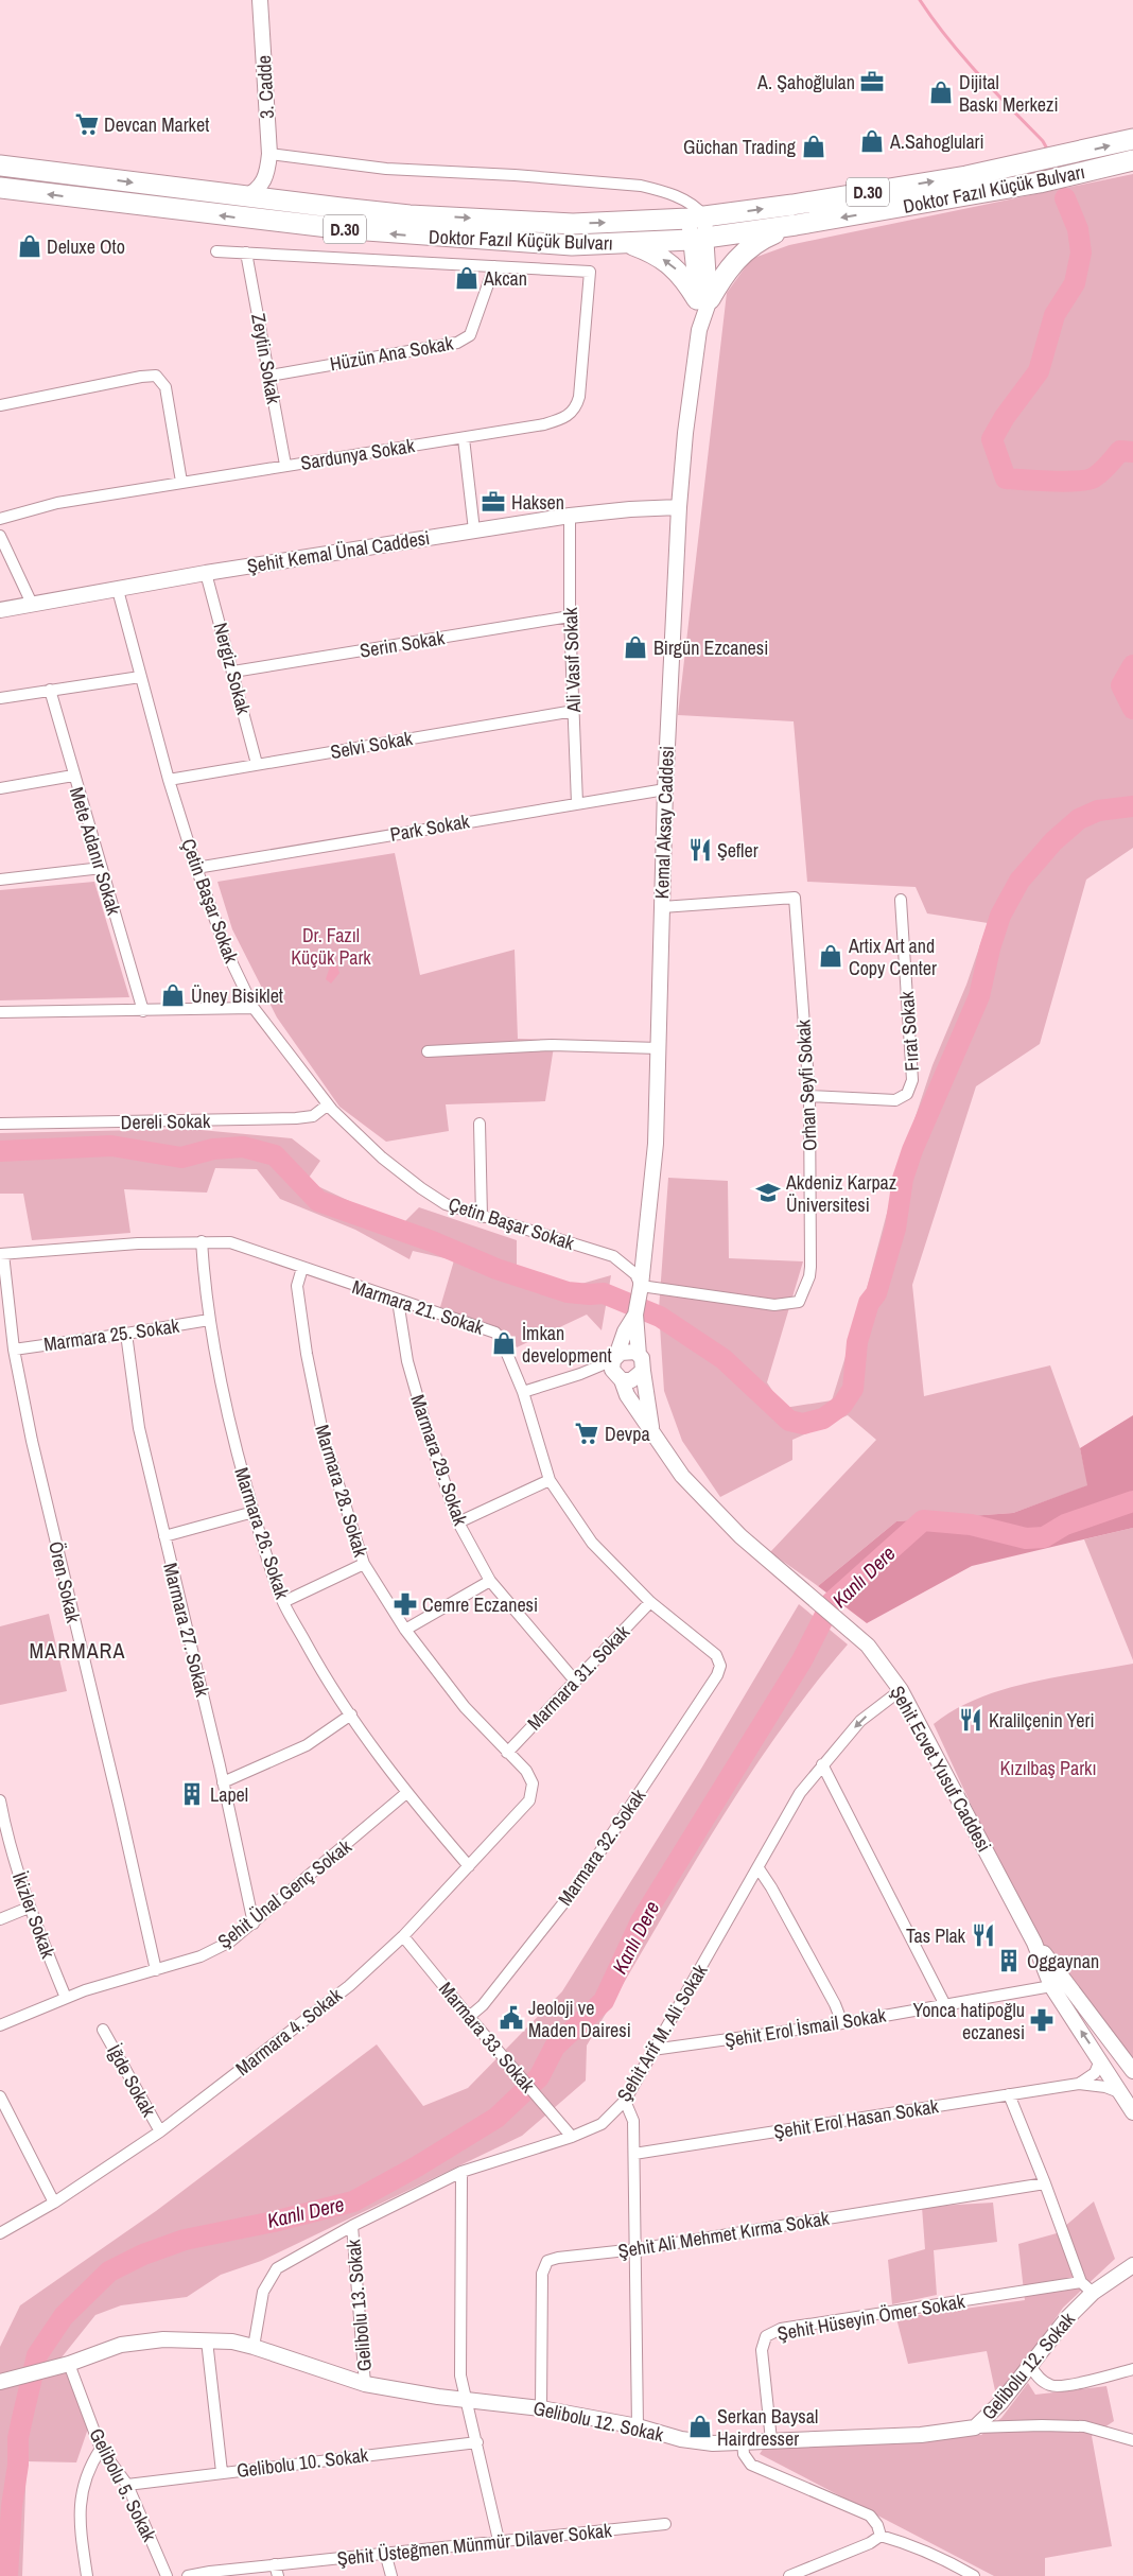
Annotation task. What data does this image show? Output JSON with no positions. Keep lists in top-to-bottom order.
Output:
{
  "streets": {
    "highway": ["Doktor Fazıl Küçük Bulvarı", "D.30"],
    "main road": [
      "3. Cadde",
      "Şehit Kemal Ünal Caddesi",
      "Kemal Aksay Caddesi",
      "Şehit Ecvet Yusuf Caddesi",
      "Gelibolu 12. Sokak"
    ],
    "street": [
      "Hüzün Ana Sokak",
      "Zeytin Sokak",
      "Sardunya Sokak",
      "Serin Sokak",
      "Ali Vasıf Sokak",
      "Nergiz Sokak",
      "Selvi Sokak",
      "Park Sokak",
      "Mete Adanır Sokak",
      "Çetin Başar Sokak",
      "Fırat Sokak",
      "Orhan Seyfi Sokak",
      "Dereli Sokak",
      "Marmara 21. Sokak",
      "Marmara 25. Sokak",
      "Marmara 29. Sokak",
      "Marmara 28. Sokak",
      "Marmara 26. Sokak",
      "Ören Sokak",
      "Marmara 27. Sokak",
      "Marmara 31. Sokak",
      "Marmara 32. Sokak",
      "Şehit Ünal Genç Sokak",
      "İkizler Sokak",
      "Şehit Erol İsmail Sokak",
      "Marmara 4. Sokak",
      "Şehit Arif M. Ali Sokak",
      "Marmara 33. Sokak",
      "İğde Sokak",
      "Şehit Erol Hasan Sokak",
      "Şehit Ali Mehmet Kırma Sokak",
      "Gelibolu 13. Sokak",
      "Şehit Hüseyin Ömer Sokak",
      "Gelibolu 10. Sokak",
      "Gelibolu 5. Sokak",
      "Şehit Üsteğmen Münmür Dilaver Sokak"
    ]
  },
  "crossings": [
    ["Doktor Fazıl Küçük Bulvarı", "Kemal Aksay Caddesi"],
    ["Hüzün Ana Sokak", "Zeytin Sokak"],
    ["Hüzün Ana Sokak", "Sardunya Sokak"],
    ["Zeytin Sokak", "Sardunya Sokak"],
    ["Şehit Kemal Ünal Caddesi", "Ali Vasıf Sokak"],
    ["Şehit Kemal Ünal Caddesi", "Nergiz Sokak"],
    ["Şehit Kemal Ünal Caddesi", "Kemal Aksay Caddesi"],
    ["Şehit Kemal Ünal Caddesi", "Çetin Başar Sokak"],
    ["Serin Sokak", "Ali Vasıf Sokak"],
    ["Serin Sokak", "Nergiz Sokak"],
    ["Ali Vasıf Sokak", "Selvi Sokak"],
    ["Ali Vasıf Sokak", "Park Sokak"],
    ["Nergiz Sokak", "Selvi Sokak"],
    ["Selvi Sokak", "Çetin Başar Sokak"],
    ["Kemal Aksay Caddesi", "Park Sokak"],
    ["Kemal Aksay Caddesi", "Çetin Başar Sokak"],
    ["Kemal Aksay Caddesi", "Orhan Seyfi Sokak"],
    ["Kemal Aksay Caddesi", "Şehit Ecvet Yusuf Caddesi"],
    ["Park Sokak", "Çetin Başar Sokak"],
    ["Çetin Başar Sokak", "Orhan Seyfi Sokak"],
    ["Çetin Başar Sokak", "Dereli Sokak"],
    ["Fırat Sokak", "Orhan Seyfi Sokak"],
    ["Marmara 21. Sokak", "Marmara 29. Sokak"],
    ["Marmara 21. Sokak", "Marmara 28. Sokak"],
    ["Marmara 21. Sokak", "Marmara 26. Sokak"],
    ["Marmara 21. Sokak", "Ören Sokak"],
    ["Marmara 21. Sokak", "Marmara 31. Sokak"],
    ["Marmara 21. Sokak", "Marmara 32. Sokak"],
    ["Marmara 25. Sokak", "Marmara 26. Sokak"],
    ["Marmara 25. Sokak", "Ören Sokak"],
    ["Marmara 25. Sokak", "Marmara 27. Sokak"],
    ["Marmara 29. Sokak", "Marmara 31. Sokak"],
    ["Marmara 28. Sokak", "Marmara 31. Sokak"],
    ["Marmara 28. Sokak", "Marmara 4. Sokak"],
    ["Marmara 26. Sokak", "Şehit Ünal Genç Sokak"],
    ["Marmara 26. Sokak", "Marmara 4. Sokak"],
    ["Ören Sokak", "Şehit Ünal Genç Sokak"],
    ["Marmara 27. Sokak", "Şehit Ünal Genç Sokak"],
    ["Şehit Ecvet Yusuf Caddesi", "Şehit Erol İsmail Sokak"],
    ["Şehit Ecvet Yusuf Caddesi", "Şehit Arif M. Ali Sokak"],
    ["Şehit Ecvet Yusuf Caddesi", "Şehit Erol Hasan Sokak"],
    ["Marmara 32. Sokak", "Marmara 33. Sokak"],
    ["Şehit Ünal Genç Sokak", "İkizler Sokak"],
    ["Şehit Erol İsmail Sokak", "Şehit Arif M. Ali Sokak"],
    ["Marmara 4. Sokak", "Marmara 33. Sokak"],
    ["Marmara 4. Sokak", "İğde Sokak"],
    ["Şehit Arif M. Ali Sokak", "Marmara 33. Sokak"],
    ["Şehit Arif M. Ali Sokak", "Gelibolu 13. Sokak"],
    ["Şehit Arif M. Ali Sokak", "Gelibolu 12. Sokak"],
    ["Şehit Ali Mehmet Kırma Sokak", "Gelibolu 12. Sokak"],
    ["Gelibolu 13. Sokak", "Gelibolu 12. Sokak"],
    ["Şehit Hüseyin Ömer Sokak", "Gelibolu 12. Sokak"],
    ["Gelibolu 12. Sokak", "Gelibolu 5. Sokak"],
    ["Gelibolu 10. Sokak", "Gelibolu 5. Sokak"]
  ],
  "districts": ["MARMARA"],
  "water": ["Kanlı Dere"],
  "parks": ["Dr. Fazıl Küçük Park", "Kızılbaş Parkı"],
  "places": {
    "office": ["A. Şahoğlulan", "Haksen"],
    "shop": [
      "Dijital Baskı Merkezi",
      "A.Sahoglulari",
      "Güchan Trading",
      "Deluxe Oto",
      "Akcan",
      "Birgün Ezcanesi",
      "Artix Art and Copy Center",
      "Üney Bisiklet",
      "İmkan development",
      "Serkan Baysal Hairdresser"
    ],
    "supermarket": ["Devcan Market", "Devpa"],
    "restaurant": ["Şefler", "Kralilçenin Yeri", "Tas Plak"],
    "school or university": ["Akdeniz Karpaz Üniversitesi"],
    "pharmacy": ["Cemre Eczanesi", "Yonca hatipoğlu eczanesi"],
    "building": ["Lapel", "Oggaynan"],
    "public building": ["Jeoloji ve Maden Dairesi"]
  }
}
